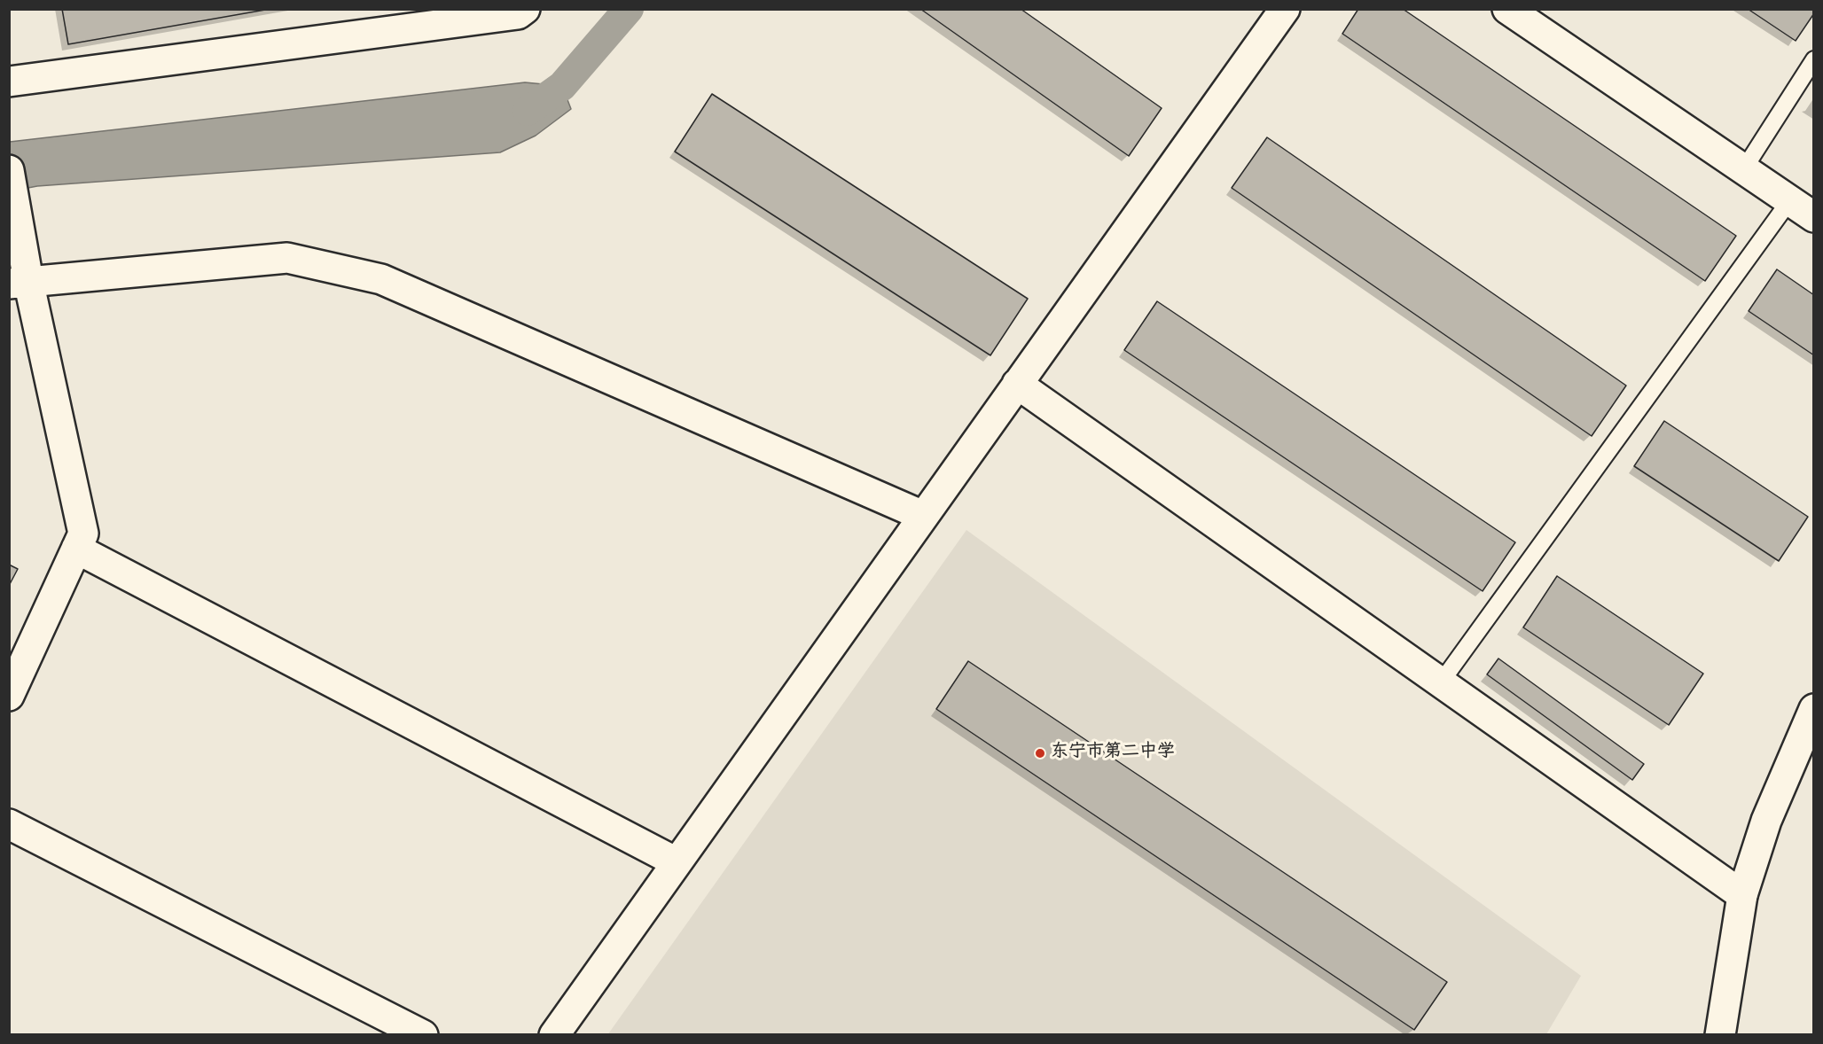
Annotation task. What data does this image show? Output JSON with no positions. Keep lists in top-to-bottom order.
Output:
{
  "places": ["东宁市第二中学"]
}
